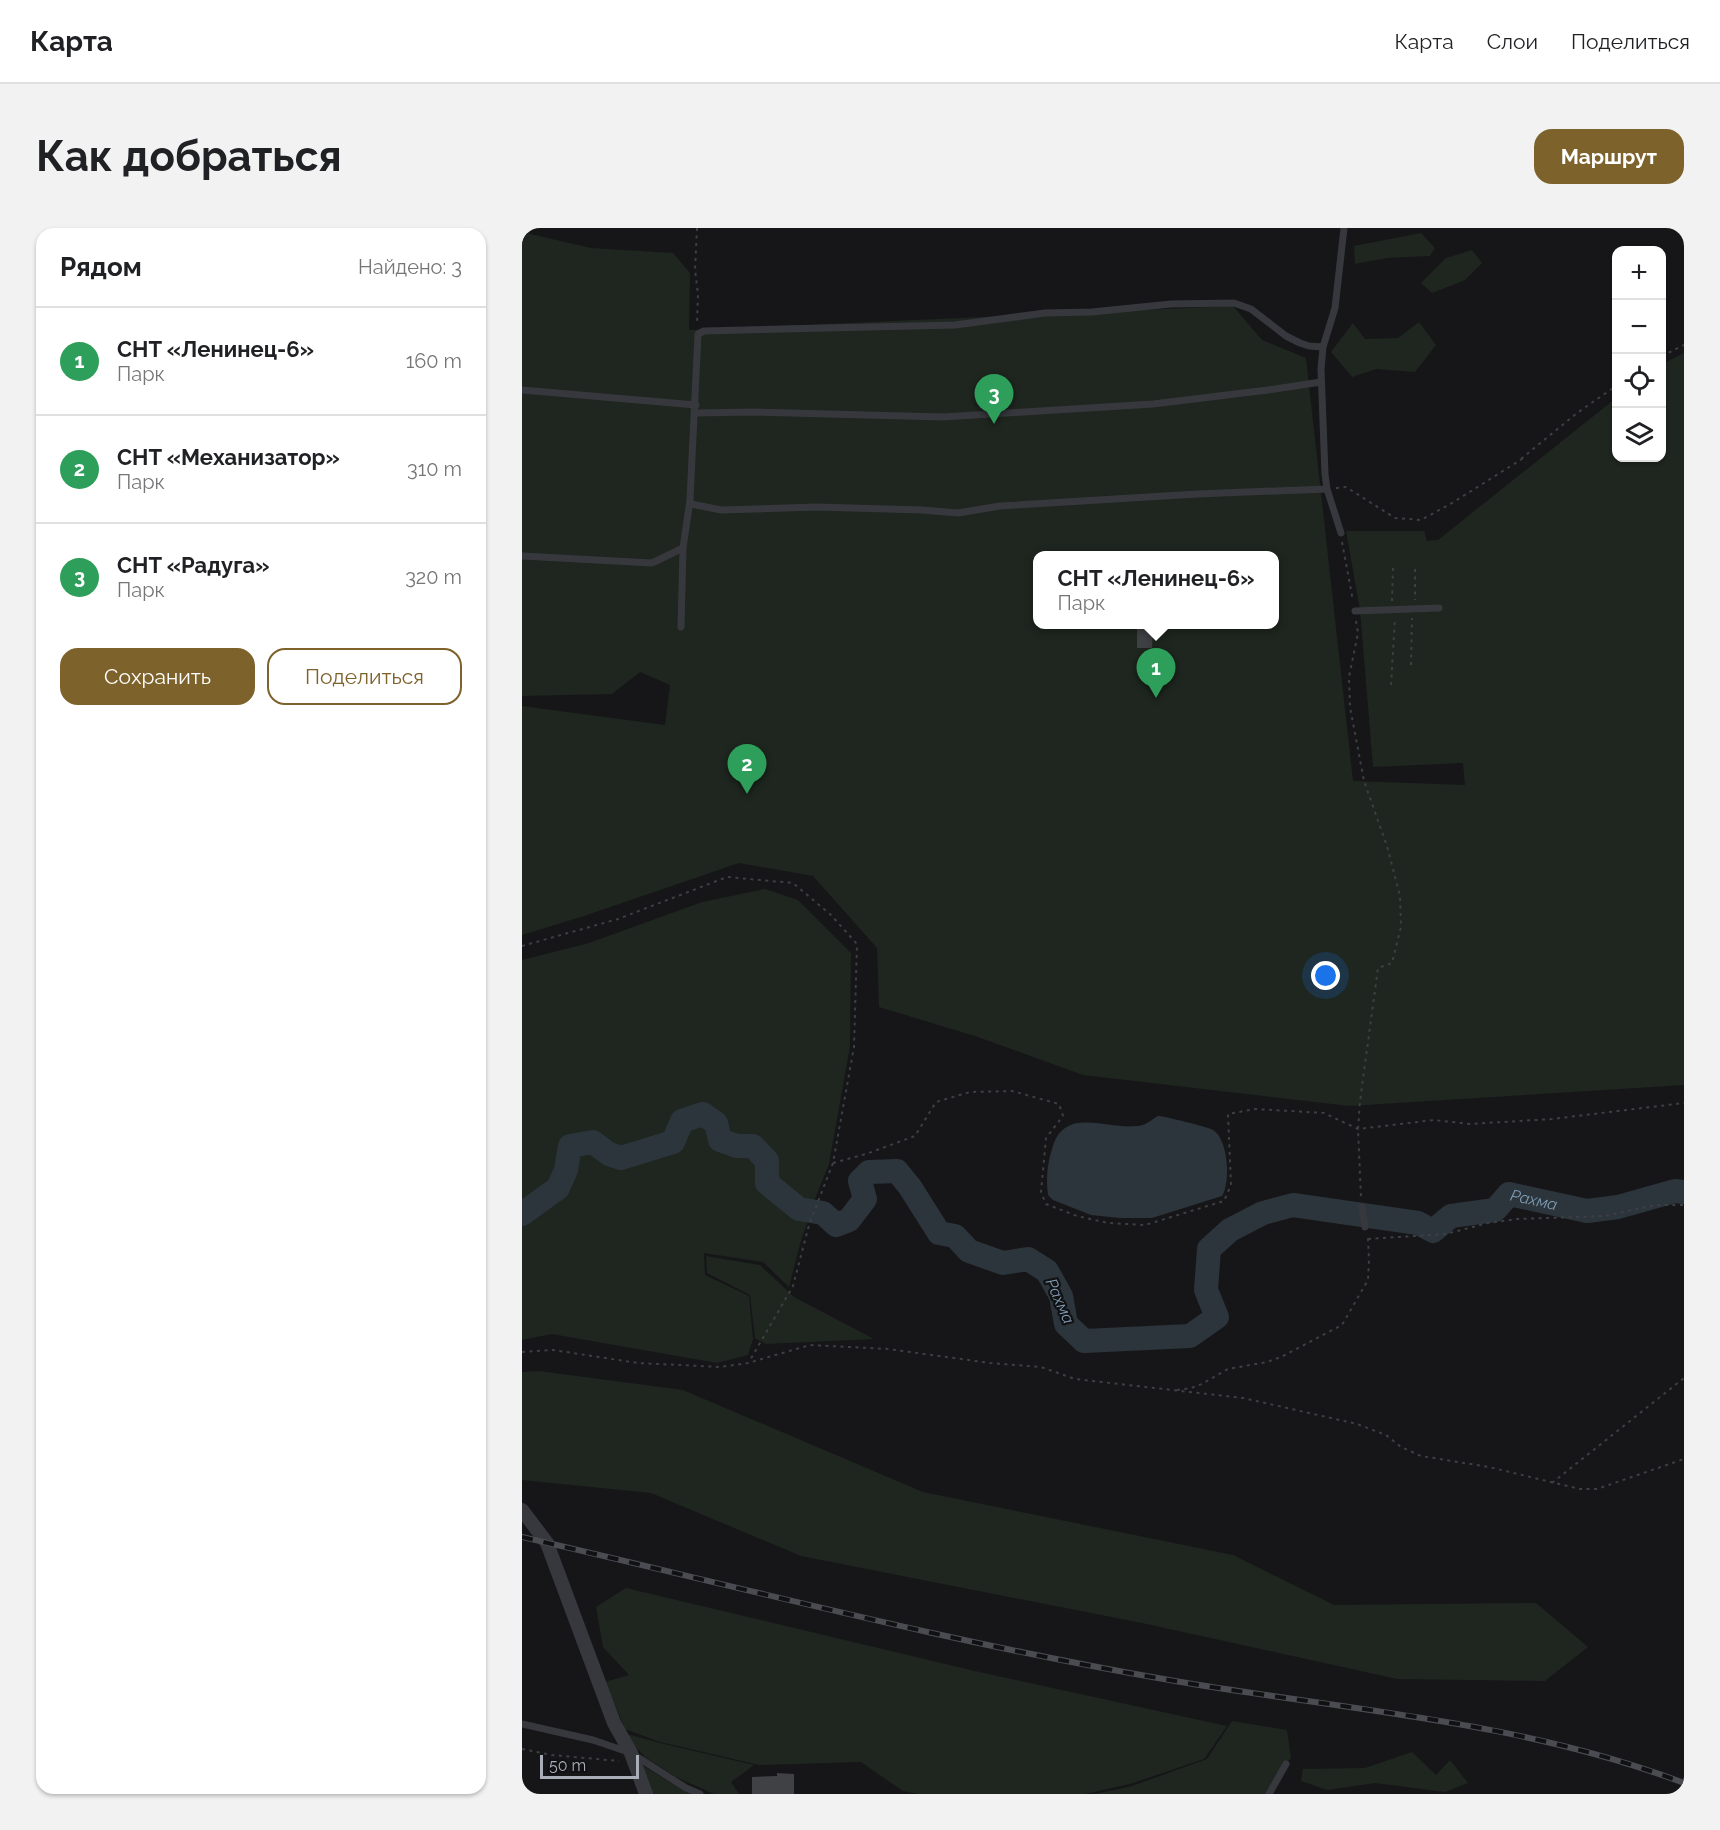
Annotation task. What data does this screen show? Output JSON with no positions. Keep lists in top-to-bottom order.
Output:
{
  "water": ["Рахма"],
  "scale_bar": "50 m",
  "page": {
    "header": "Карта",
    "nav": ["Карта", "Слои", "Поделиться"],
    "buttons": [
      "Маршрут",
      ["Сохранить", "Поделиться"]
    ],
    "title": "Как добраться",
    "heading": ["Рядом", "Найдено: 3"],
    "map_buttons": ["+", "−"],
    "list": [
      {
        "mark": "1",
        "name": "СНТ «Ленинец-6»",
        "note": "Парк",
        "value": "160 m"
      },
      {
        "mark": "2",
        "name": "СНТ «Механизатор»",
        "note": "Парк",
        "value": "310 m"
      },
      {
        "mark": "3",
        "name": "СНТ «Радуга»",
        "note": "Парк",
        "value": "320 m"
      }
    ],
    "pins": ["3", "1", "2"],
    "popup": ["СНТ «Ленинец-6»", "Парк"],
    "scale": "50 m"
  }
}
